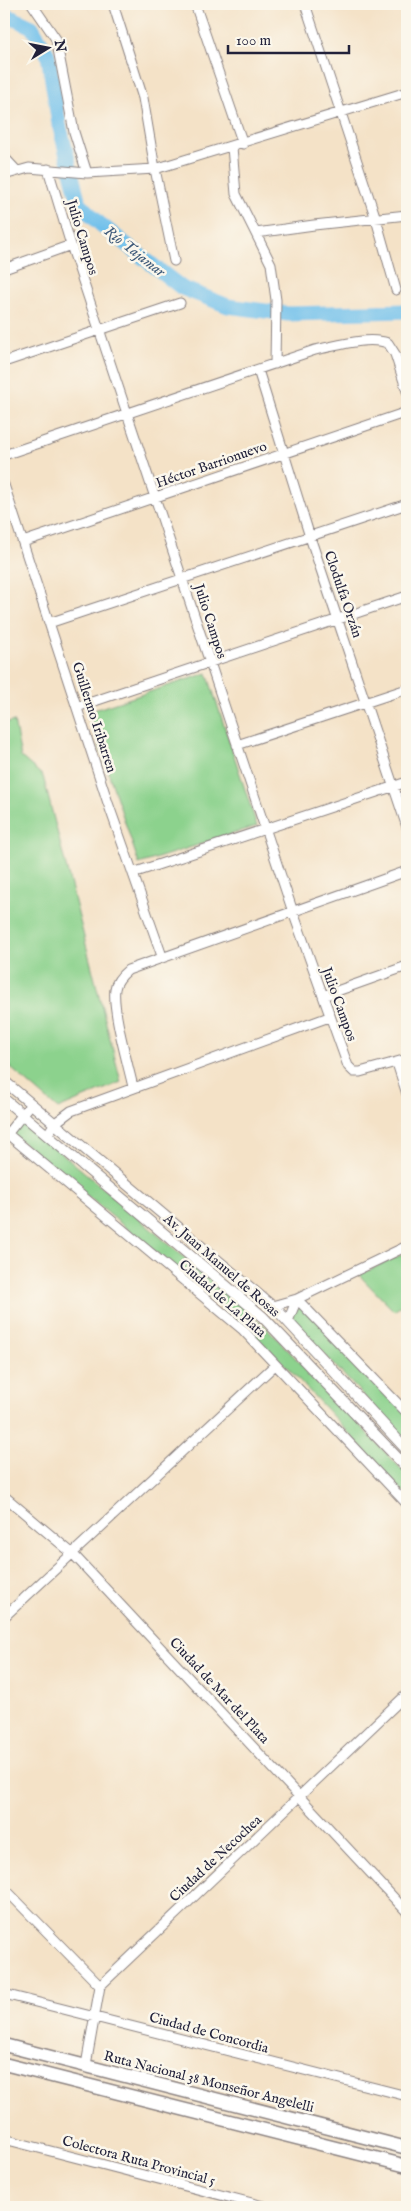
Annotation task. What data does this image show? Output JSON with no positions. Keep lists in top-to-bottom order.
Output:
{
  "streets": {
    "highway": ["Ruta Nacional 38 Monseñor Angelelli"],
    "main road": ["Av. Juan Manuel de Rosas"],
    "street": [
      "Julio Campos",
      "Héctor Barrionuevo",
      "Clodulfa Orzán",
      "Guillermo Iribarren",
      "Ciudad de La Plata",
      "Ciudad de Mar del Plata",
      "Ciudad de Necochea",
      "Ciudad de Concordia",
      "Colectora Ruta Provincial 5"
    ]
  },
  "crossings": [
    ["Julio Campos", "Héctor Barrionuevo"],
    ["Héctor Barrionuevo", "Clodulfa Orzán"],
    ["Héctor Barrionuevo", "Guillermo Iribarren"],
    ["Ciudad de Mar del Plata", "Ciudad de Necochea"]
  ],
  "water": ["Río Tajamar"],
  "scale_bar": "100 m",
  "north": "right"
}
